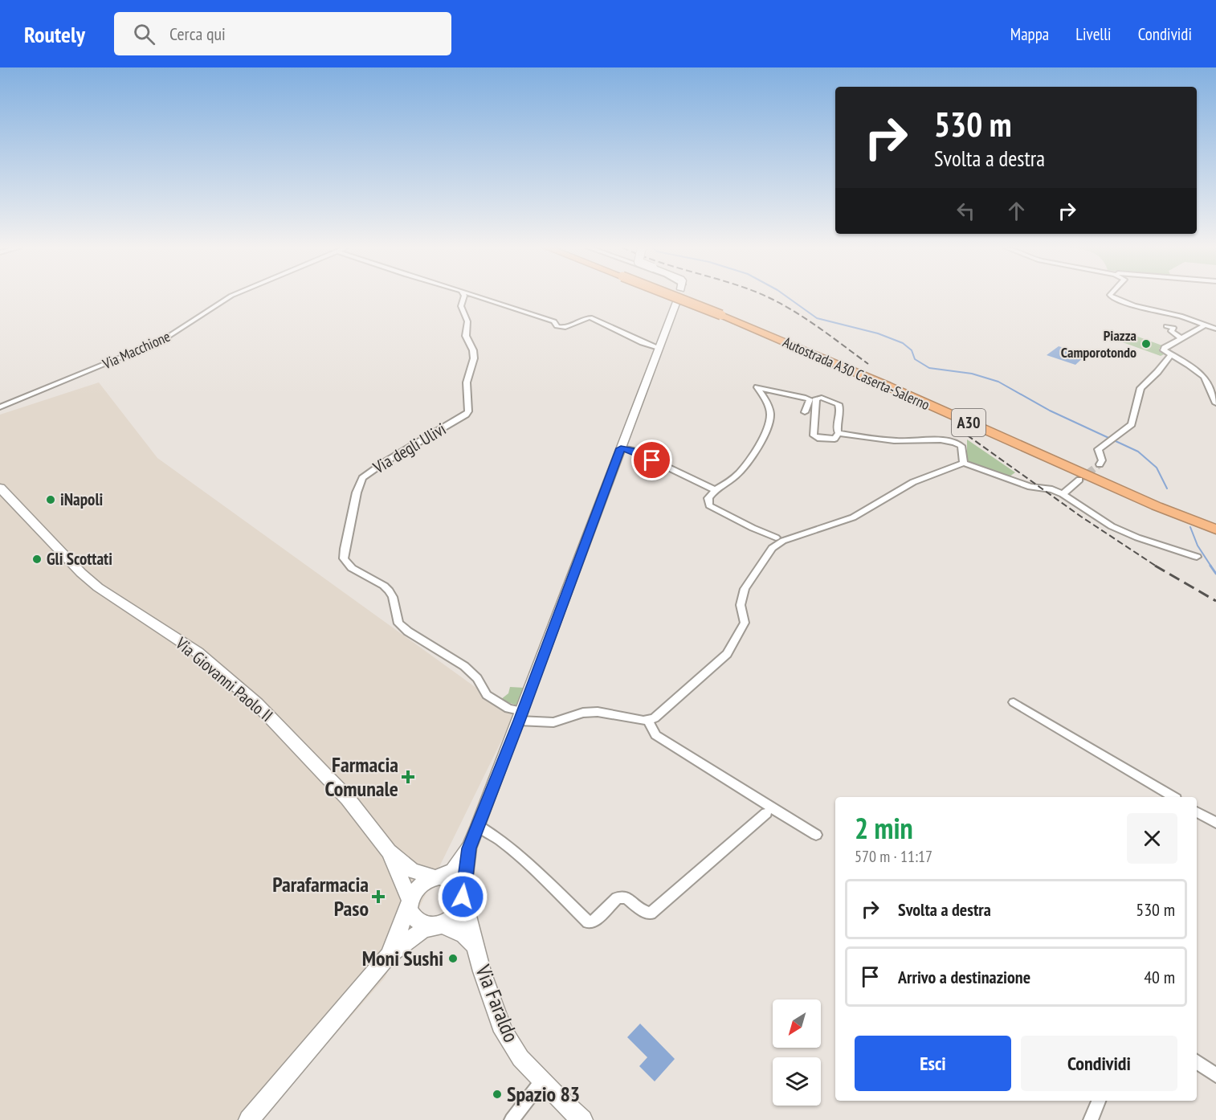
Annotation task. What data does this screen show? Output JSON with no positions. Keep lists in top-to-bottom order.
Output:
{
  "streets": {
    "highway": ["Autostrada A30 Caserta-Salerno", "A30"],
    "main road": ["Via Giovanni Paolo II", "Via Faraldo"],
    "street": ["Via Macchione", "Via degli Ulivi"]
  },
  "places": {
    "other": [
      "Piazza Camporotondo",
      "iNapoli",
      "Gli Scottati",
      "Moni Sushi",
      "Spazio 83"
    ],
    "health": ["Farmacia Comunale", "Parafarmacia Paso"]
  },
  "north": "bottom left",
  "page": {
    "header": "Routely",
    "search": "Cerca qui",
    "nav": ["Mappa", "Livelli", "Condividi"],
    "turn": ["530 m", "Svolta a destra"],
    "heading": ["2 min", "570 m · 11:17"],
    "list": [
      {
        "name": "Svolta a destra",
        "value": "530 m"
      },
      {
        "name": "Arrivo a destinazione",
        "value": "40 m"
      }
    ],
    "buttons": ["Esci", "Condividi"]
  }
}
